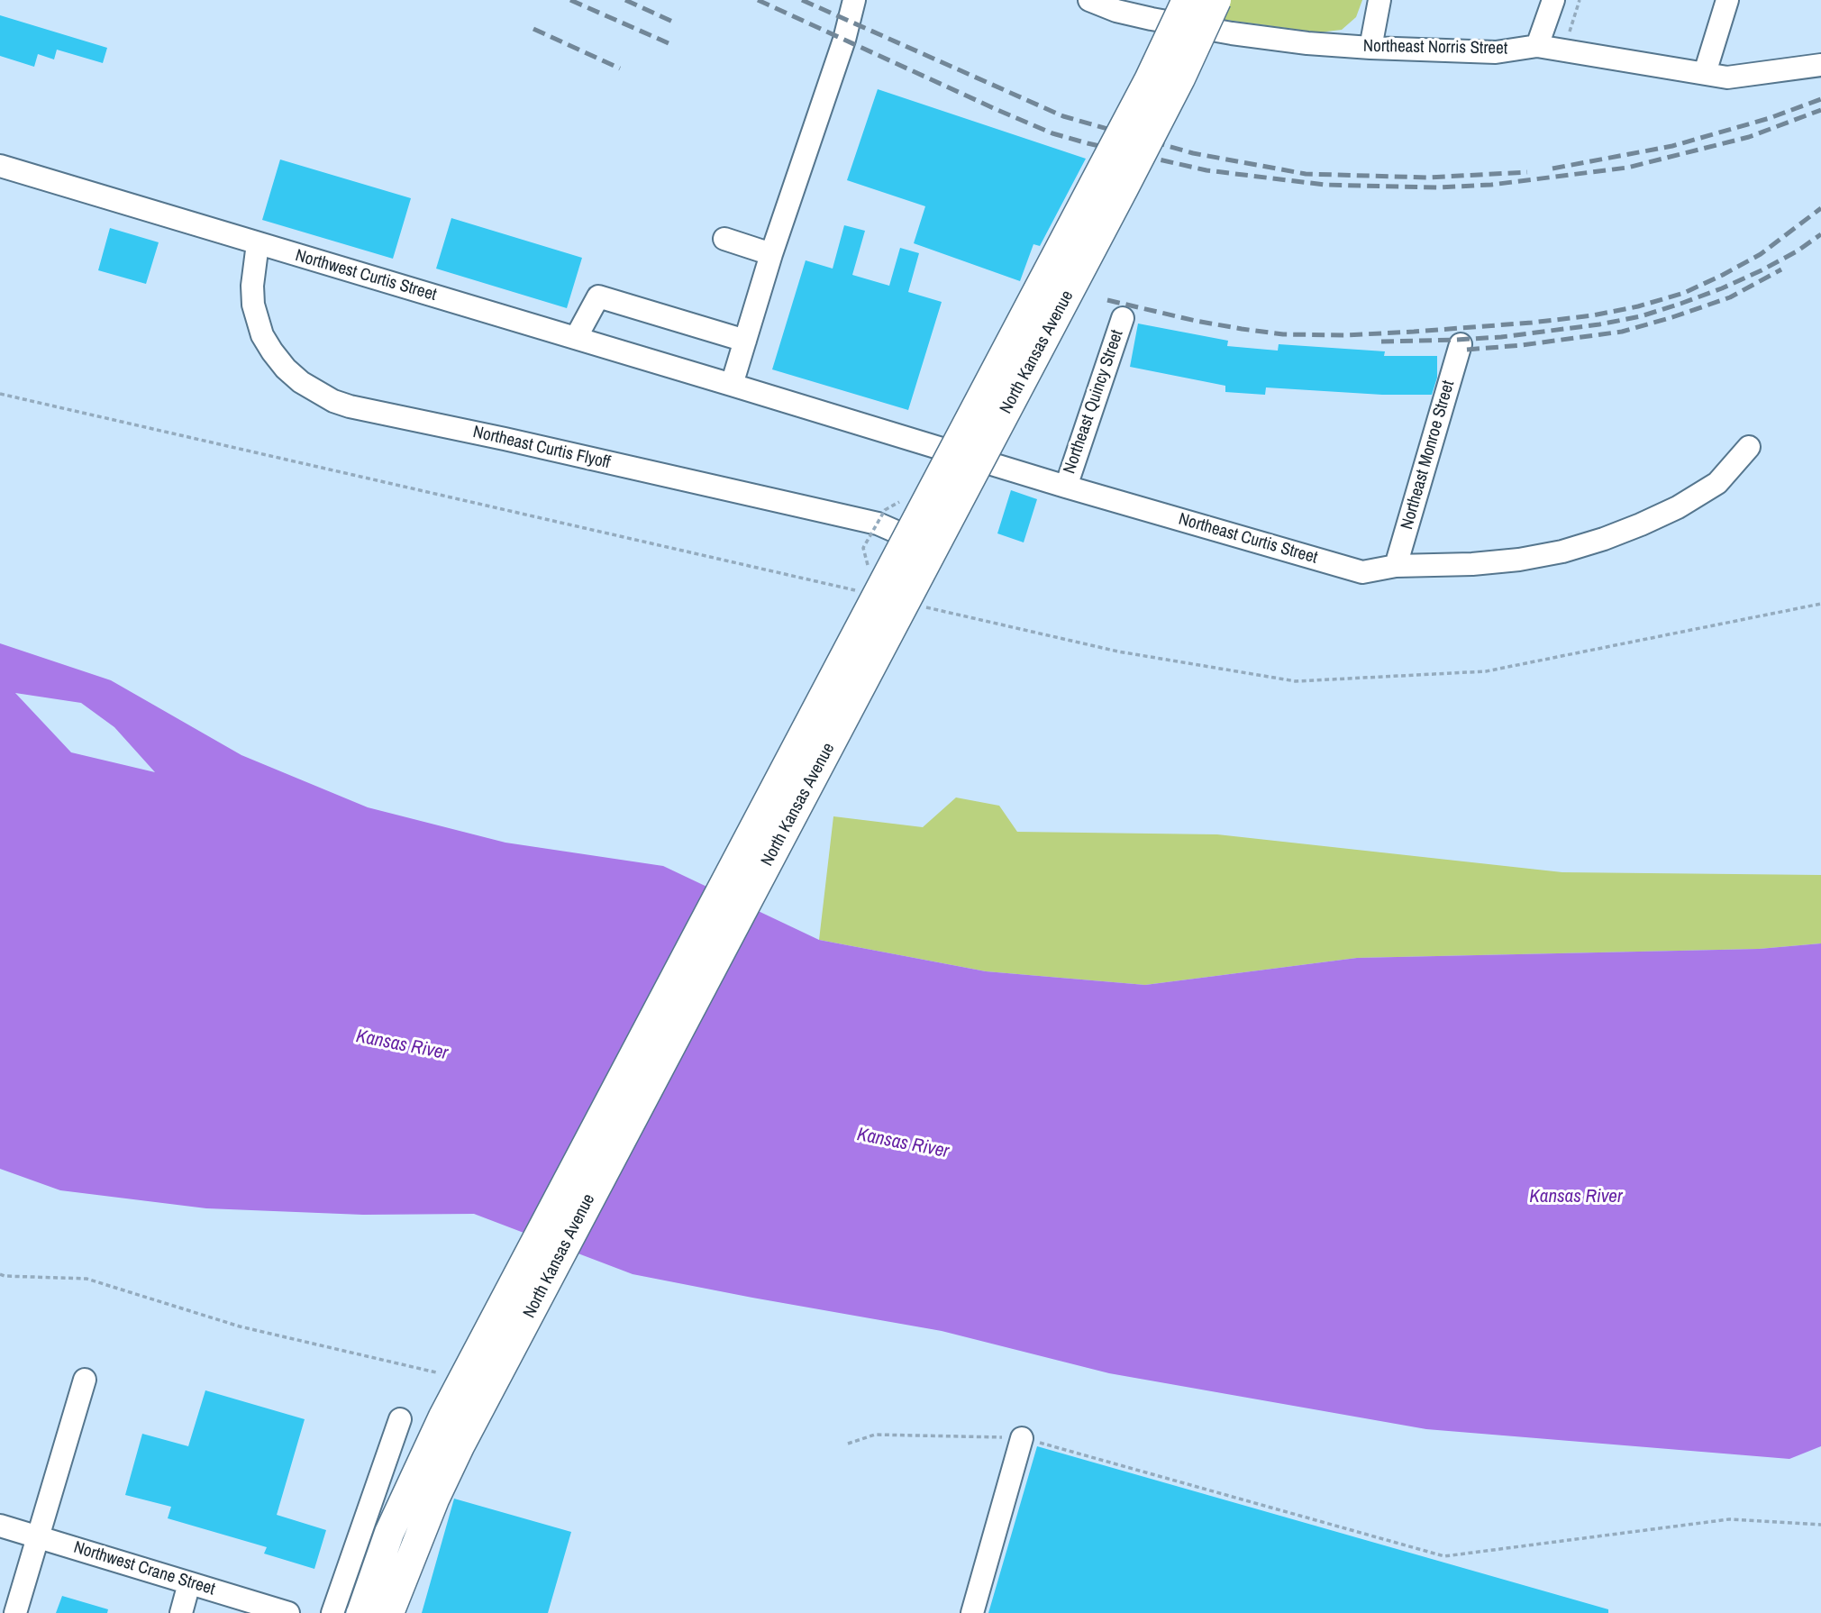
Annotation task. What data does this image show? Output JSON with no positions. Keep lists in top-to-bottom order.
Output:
{
  "streets": {
    "main road": ["North Kansas Avenue"],
    "street": [
      "Northeast Norris Street",
      "Northwest Curtis Street",
      "Northeast Quincy Street",
      "Northeast Curtis Flyoff",
      "Northeast Monroe Street",
      "Northeast Curtis Street",
      "Northwest Crane Street"
    ]
  },
  "crossings": [
    ["Northwest Curtis Street", "Northeast Curtis Flyoff"],
    ["Northwest Curtis Street", "Northeast Curtis Street"],
    ["North Kansas Avenue", "Northeast Curtis Flyoff"],
    ["Northeast Quincy Street", "Northeast Curtis Street"],
    ["Northeast Monroe Street", "Northeast Curtis Street"]
  ],
  "water": ["Kansas River"]
}
